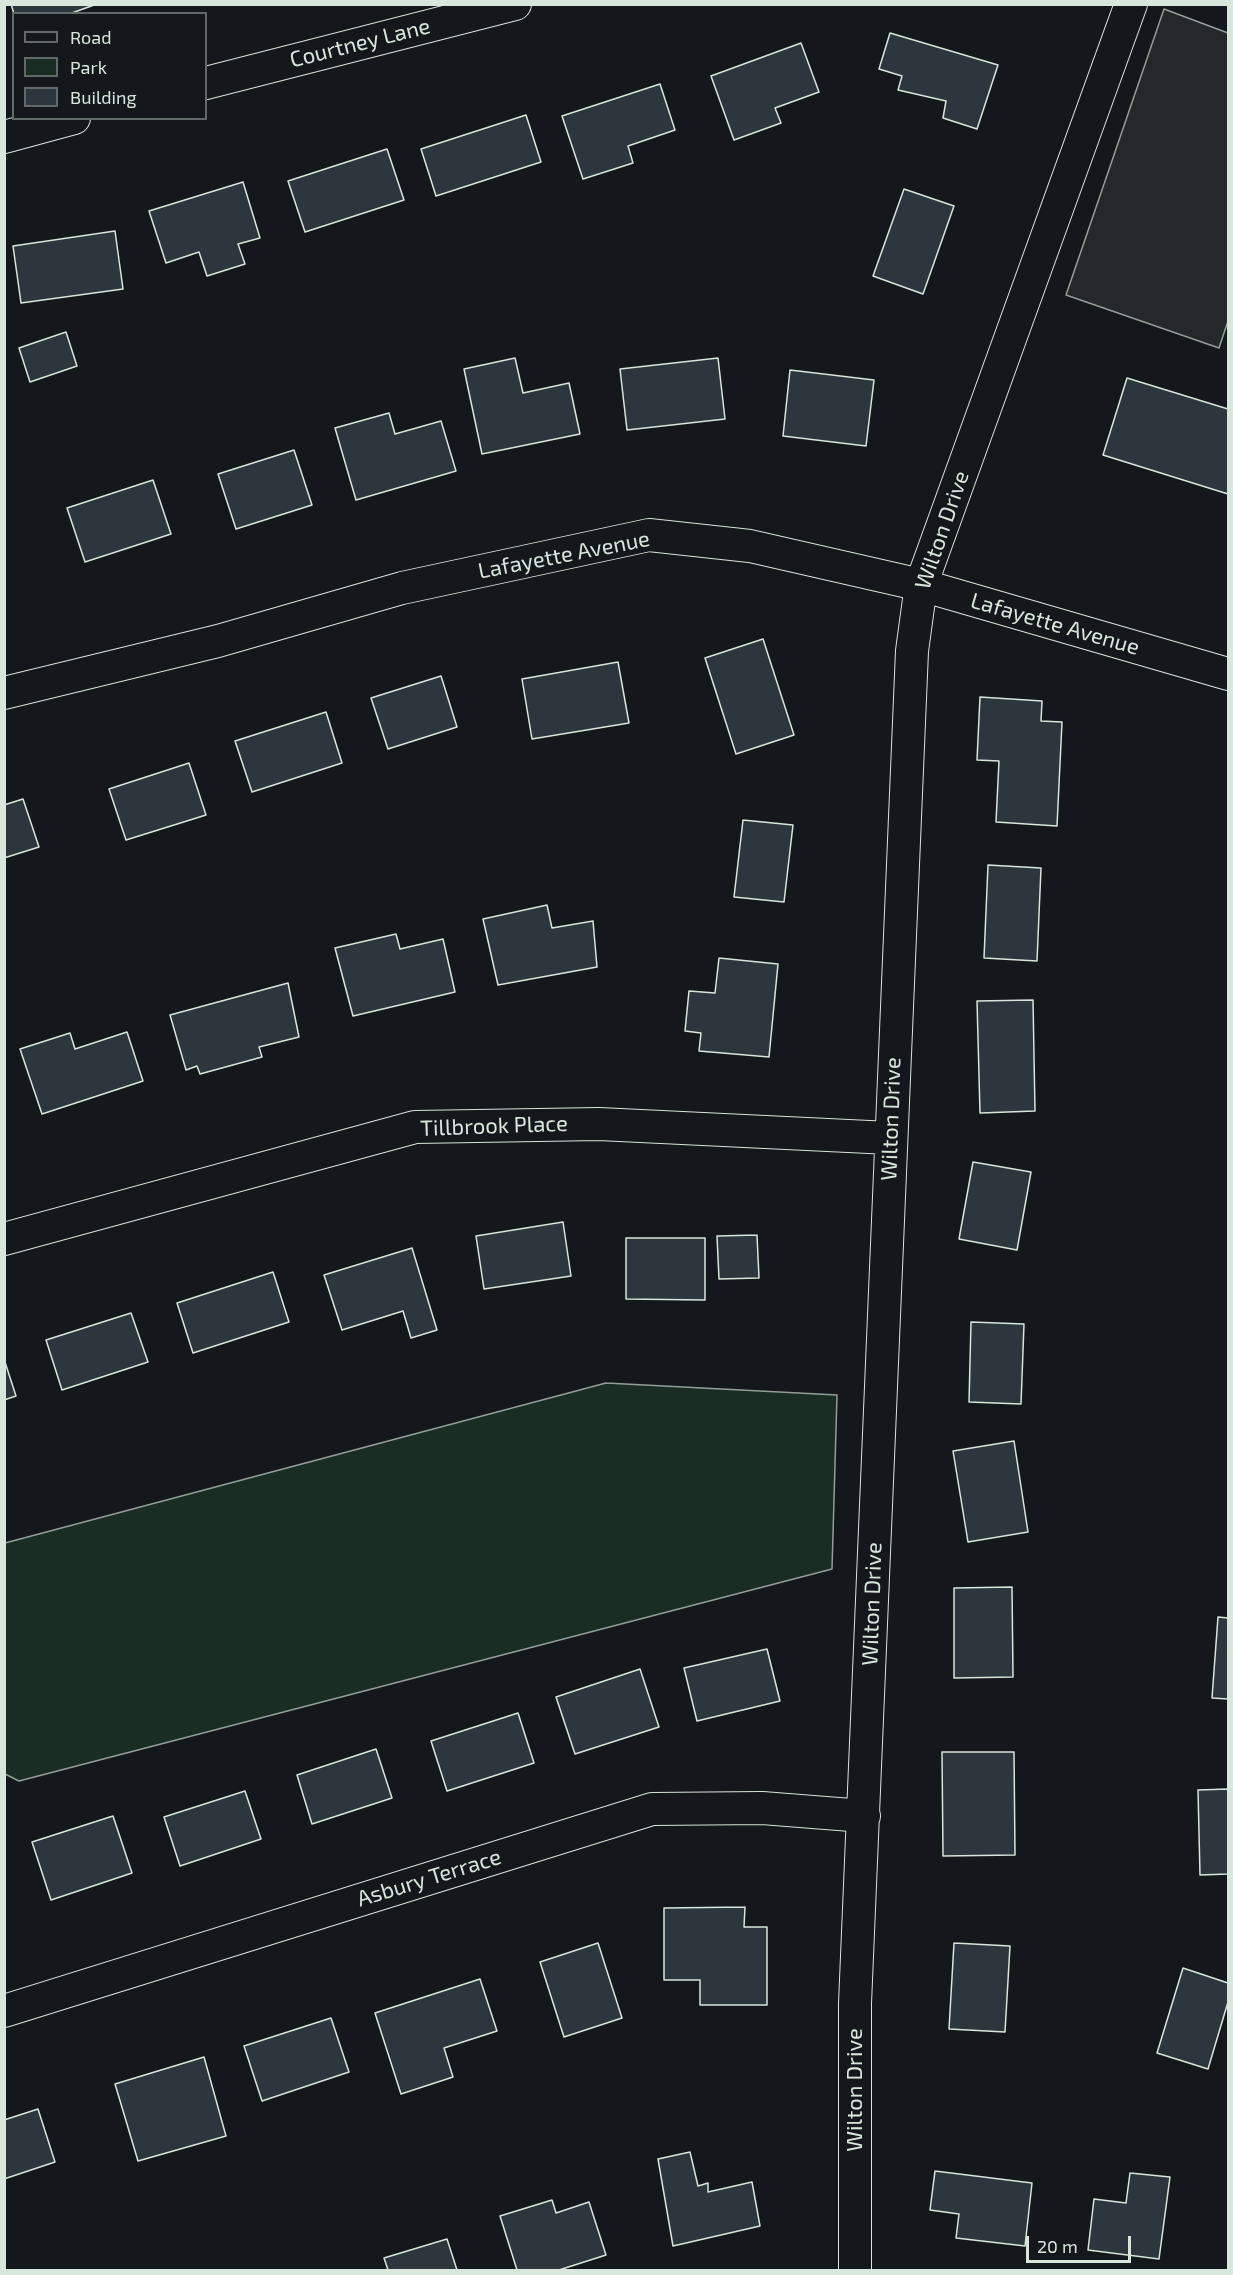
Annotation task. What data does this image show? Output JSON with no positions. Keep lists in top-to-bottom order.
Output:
{
  "streets": {
    "street": [
      "Courtney Lane",
      "Wilton Drive",
      "Lafayette Avenue",
      "Tillbrook Place",
      "Asbury Terrace"
    ]
  },
  "crossings": [
    ["Wilton Drive", "Lafayette Avenue"],
    ["Wilton Drive", "Tillbrook Place"],
    ["Wilton Drive", "Asbury Terrace"]
  ],
  "legend": ["Road", "Park", "Building"],
  "scale_bar": "20 m"
}
